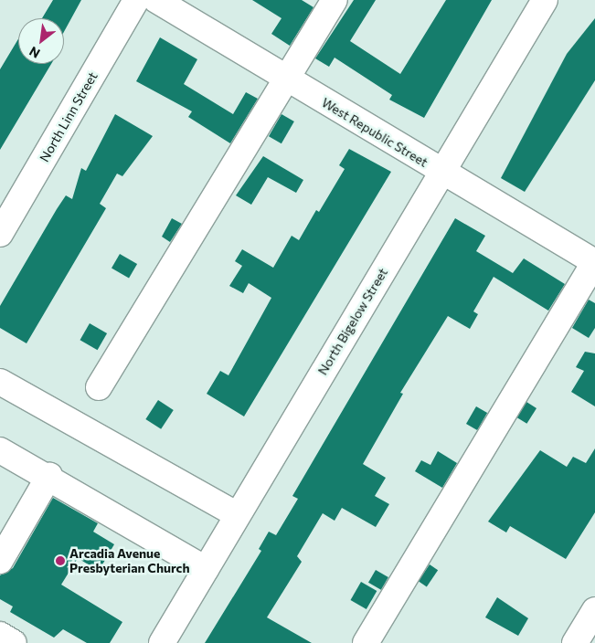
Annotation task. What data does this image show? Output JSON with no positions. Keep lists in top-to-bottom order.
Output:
{
  "streets": {
    "street": ["North Linn Street", "West Republic Street", "North Bigelow Street"]
  },
  "crossings": [
    ["West Republic Street", "North Bigelow Street"]
  ],
  "places": ["Arcadia Avenue Presbyterian Church"],
  "north": "bottom left"
}
